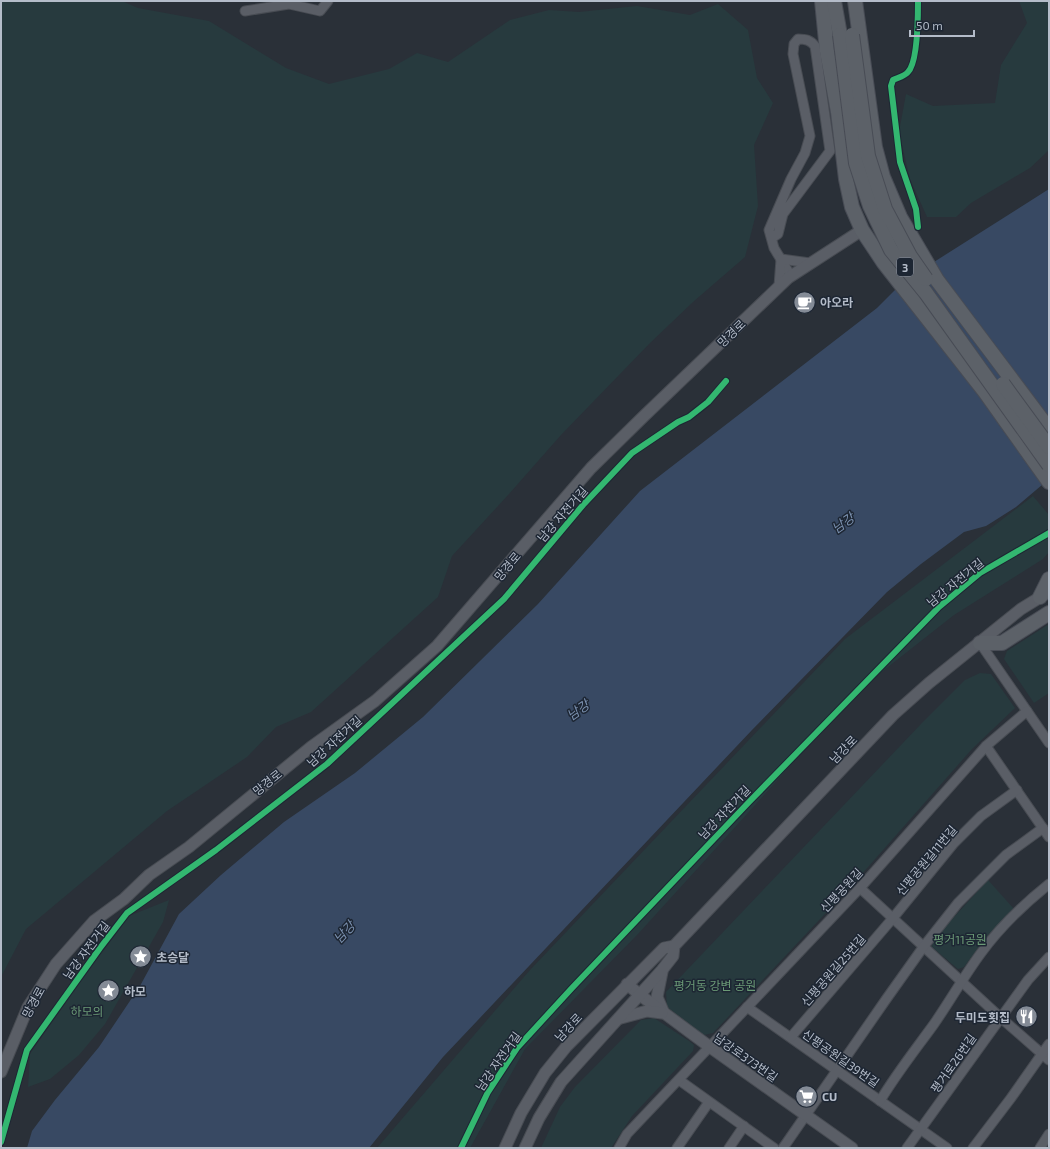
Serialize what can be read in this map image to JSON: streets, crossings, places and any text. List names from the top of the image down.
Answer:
{
  "streets": {
    "main road": ["3"],
    "street": [
      "망경로",
      "남강로",
      "신평공원길11번길",
      "신평공원길",
      "신평공원길25번길",
      "남강로373번길",
      "신평공원길39번길",
      "평거로26번길"
    ],
    "cycle path": ["남강 자전거길"]
  },
  "crossings": [
    ["남강로", "남강로373번길"],
    ["신평공원길11번길", "신평공원길25번길"],
    ["신평공원길", "남강로373번길"],
    ["신평공원길", "신평공원길39번길"],
    ["신평공원길25번길", "신평공원길39번길"],
    ["신평공원길39번길", "평거로26번길"]
  ],
  "water": ["남강"],
  "parks": ["평거11공원", "평거동 강변 공원", "하모의"],
  "places": {
    "cafe": ["아오라"],
    "place": ["초승달", "하모"],
    "restaurant": ["두미도횟집"],
    "supermarket": ["CU"]
  },
  "scale_bar": "50 m"
}
